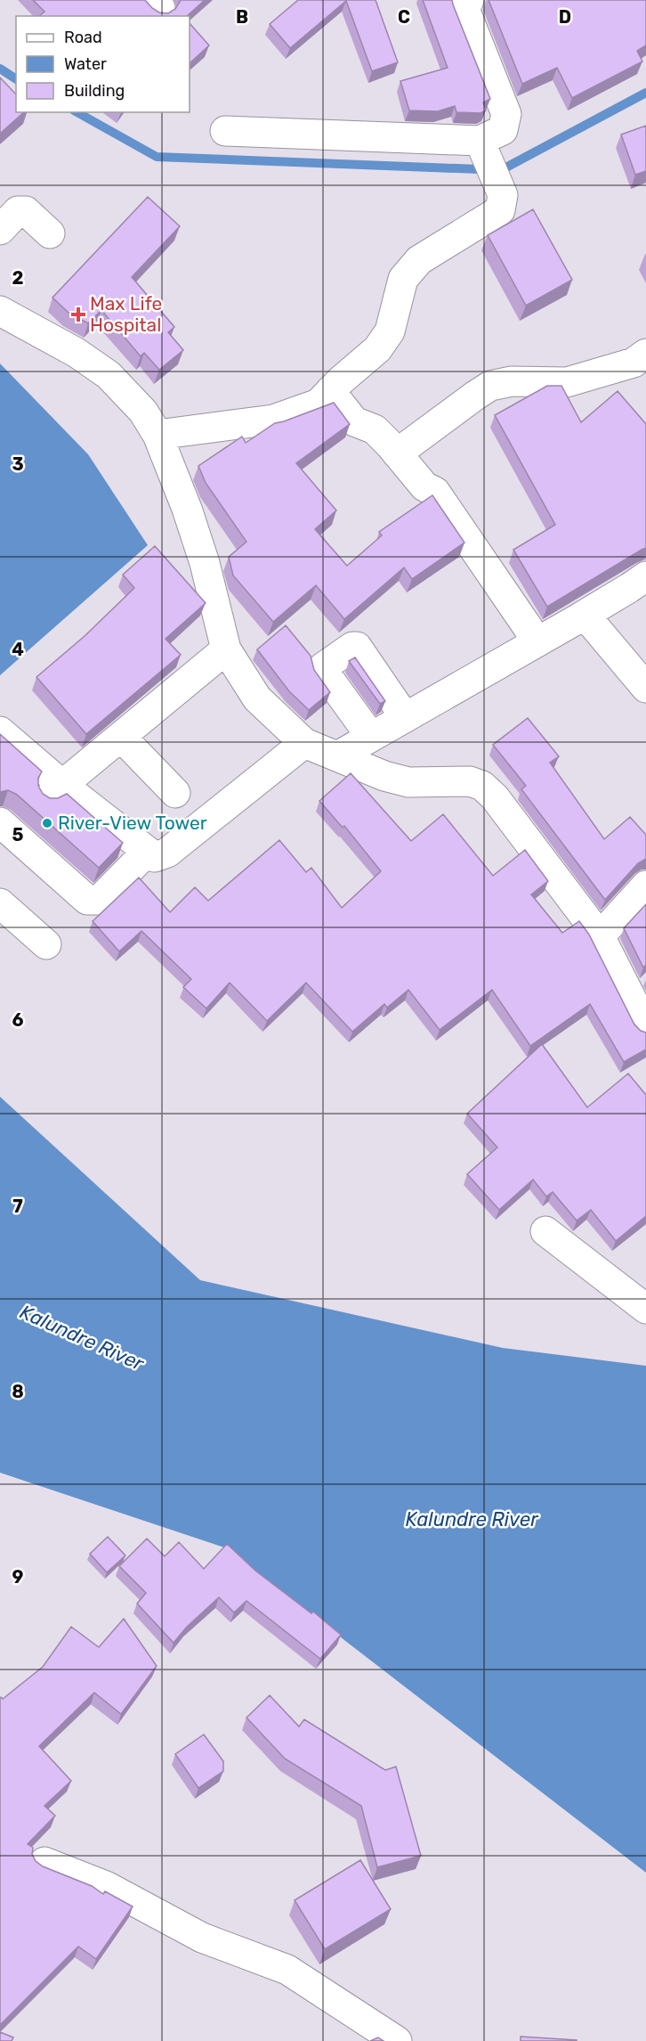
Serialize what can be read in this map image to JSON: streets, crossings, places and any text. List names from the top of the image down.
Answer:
{
  "water": ["Kalundre River"],
  "places": {
    "health": ["Max Life Hospital"],
    "other": ["River-View Tower"]
  },
  "legend": ["Road", "Water", "Building"],
  "grid": {
    "columns": ["B", "C", "D"],
    "rows": [
      "2",
      "3",
      "4",
      "5",
      "6",
      "7",
      "8",
      "9"
    ]
  }
}
